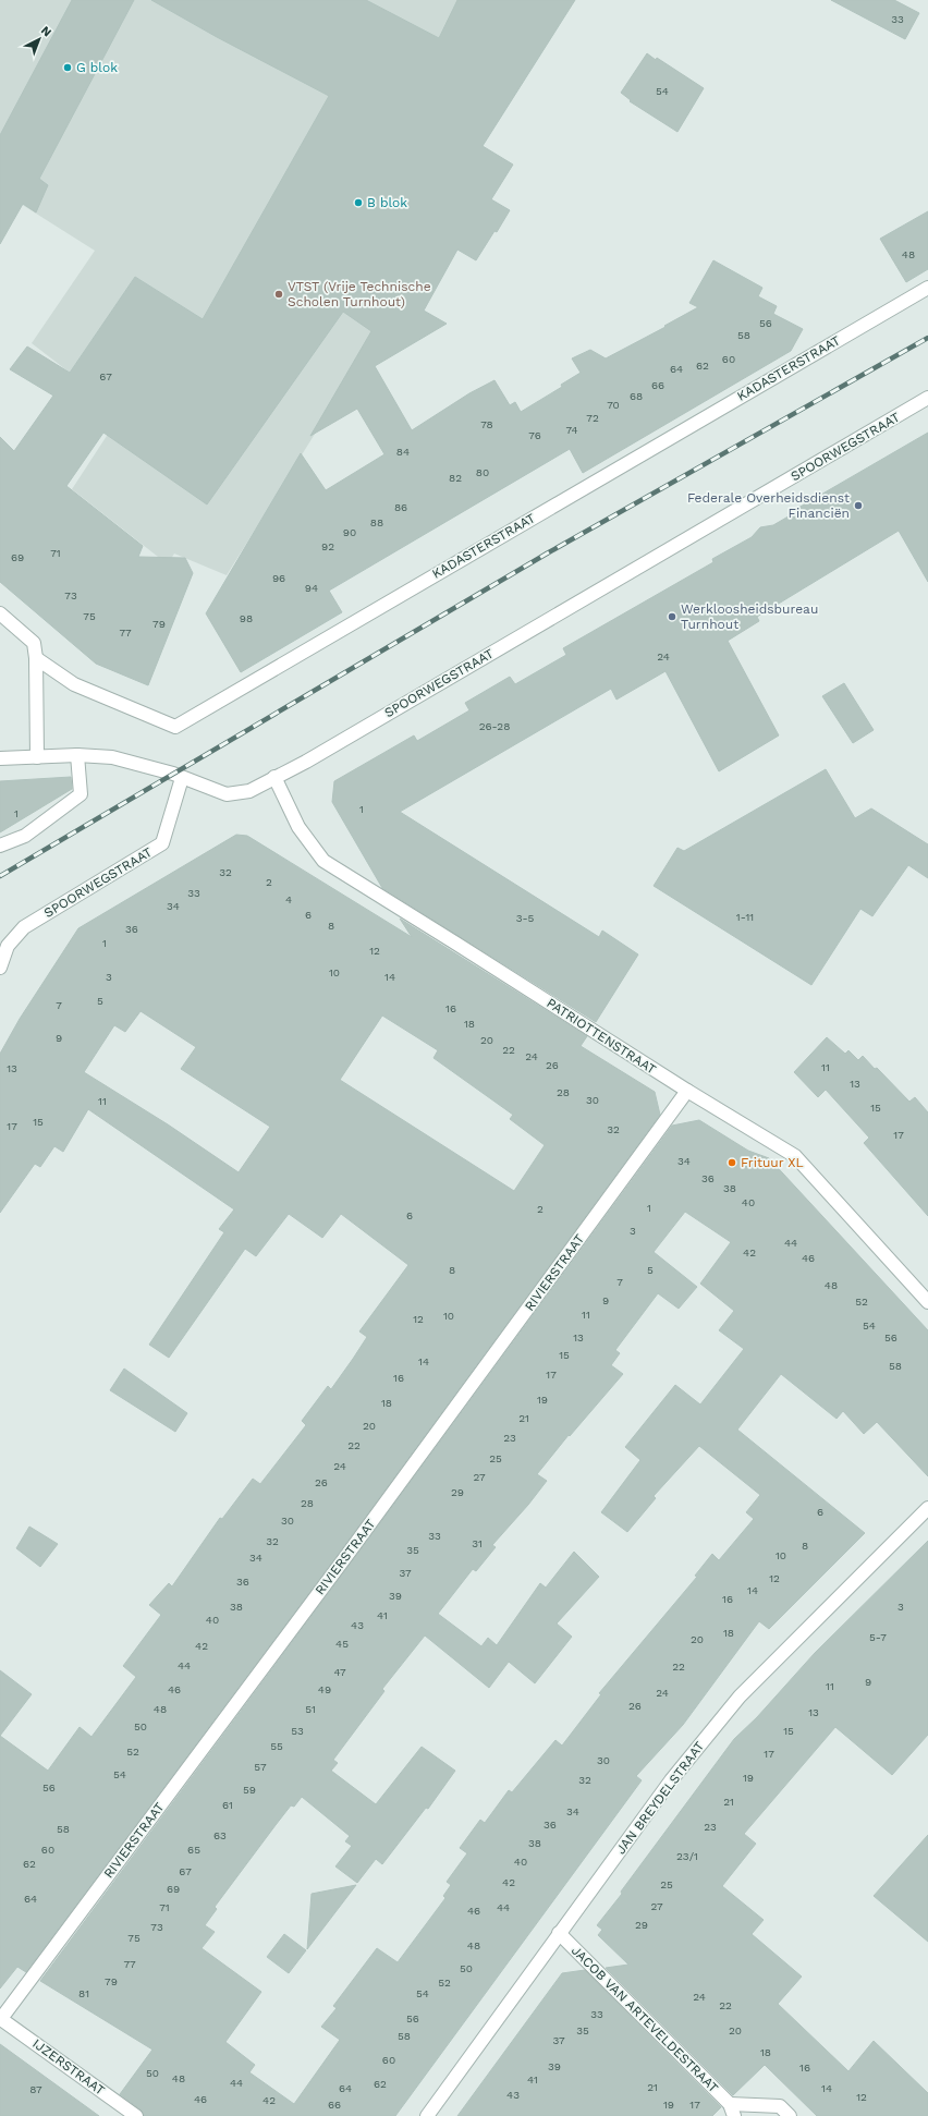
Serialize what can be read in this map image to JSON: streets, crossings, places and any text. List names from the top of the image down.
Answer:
{
  "streets": {
    "street": [
      "KADASTERSTRAAT",
      "SPOORWEGSTRAAT",
      "PATRIOTTENSTRAAT",
      "RIVIERSTRAAT",
      "JAN BREYDELSTRAAT",
      "JACOB VAN ARTEVELDESTRAAT",
      "IJZERSTRAAT"
    ]
  },
  "crossings": [
    ["SPOORWEGSTRAAT", "PATRIOTTENSTRAAT"],
    ["PATRIOTTENSTRAAT", "RIVIERSTRAAT"],
    ["RIVIERSTRAAT", "IJZERSTRAAT"],
    ["JAN BREYDELSTRAAT", "JACOB VAN ARTEVELDESTRAAT"]
  ],
  "places": [
    "G blok",
    "B blok",
    "VTST (Vrije Technische Scholen Turnhout)",
    "Federale Overheidsdienst Financiën",
    "Werkloosheidsbureau Turnhout",
    "Frituur XL"
  ],
  "house_numbers": [
    "33",
    "54",
    "48",
    "56",
    "58",
    "60",
    "62",
    "64",
    "67",
    "66",
    "68",
    "70",
    "72",
    "78",
    "74",
    "76",
    "84",
    "80",
    "82",
    "86",
    "88",
    "90",
    "92",
    "71",
    "69",
    "96",
    "94",
    "73",
    "75",
    "98",
    "79",
    "77",
    "24",
    "26-28",
    "1",
    "1",
    "32",
    "2",
    "33",
    "4",
    "34",
    "6",
    "1-11",
    "3-5",
    "8",
    "36",
    "1",
    "12",
    "10",
    "3",
    "14",
    "5",
    "7",
    "16",
    "18",
    "9",
    "20",
    "22",
    "24",
    "26",
    "11",
    "13",
    "13",
    "28",
    "30",
    "11",
    "15",
    "15",
    "17",
    "32",
    "17",
    "34",
    "36",
    "38",
    "40",
    "1",
    "2",
    "6",
    "3",
    "44",
    "42",
    "46",
    "8",
    "5",
    "7",
    "48",
    "9",
    "52",
    "11",
    "10",
    "12",
    "54",
    "13",
    "56",
    "15",
    "14",
    "58",
    "17",
    "16",
    "19",
    "18",
    "21",
    "20",
    "23",
    "22",
    "25",
    "24",
    "27",
    "26",
    "29",
    "28",
    "6",
    "30",
    "33",
    "32",
    "31",
    "8",
    "35",
    "10",
    "34",
    "37",
    "12",
    "36",
    "14",
    "39",
    "16",
    "38",
    "3",
    "41",
    "40",
    "43",
    "18",
    "5-7",
    "20",
    "45",
    "42",
    "44",
    "22",
    "47",
    "9",
    "11",
    "46",
    "49",
    "24",
    "26",
    "48",
    "51",
    "13",
    "50",
    "53",
    "15",
    "55",
    "52",
    "17",
    "30",
    "57",
    "54",
    "19",
    "32",
    "56",
    "59",
    "21",
    "61",
    "34",
    "36",
    "23",
    "58",
    "63",
    "38",
    "60",
    "65",
    "23/1",
    "40",
    "62",
    "67",
    "42",
    "25",
    "69",
    "64",
    "27",
    "71",
    "44",
    "46",
    "29",
    "73",
    "75",
    "48",
    "77",
    "50",
    "79",
    "52",
    "81",
    "54",
    "24",
    "22",
    "33",
    "56",
    "35",
    "20",
    "58",
    "37",
    "18",
    "60",
    "39",
    "16",
    "50",
    "48",
    "41",
    "44",
    "62",
    "21",
    "64",
    "14",
    "87",
    "43",
    "12",
    "46",
    "42",
    "66",
    "19",
    "17"
  ],
  "north": "top right"
}
